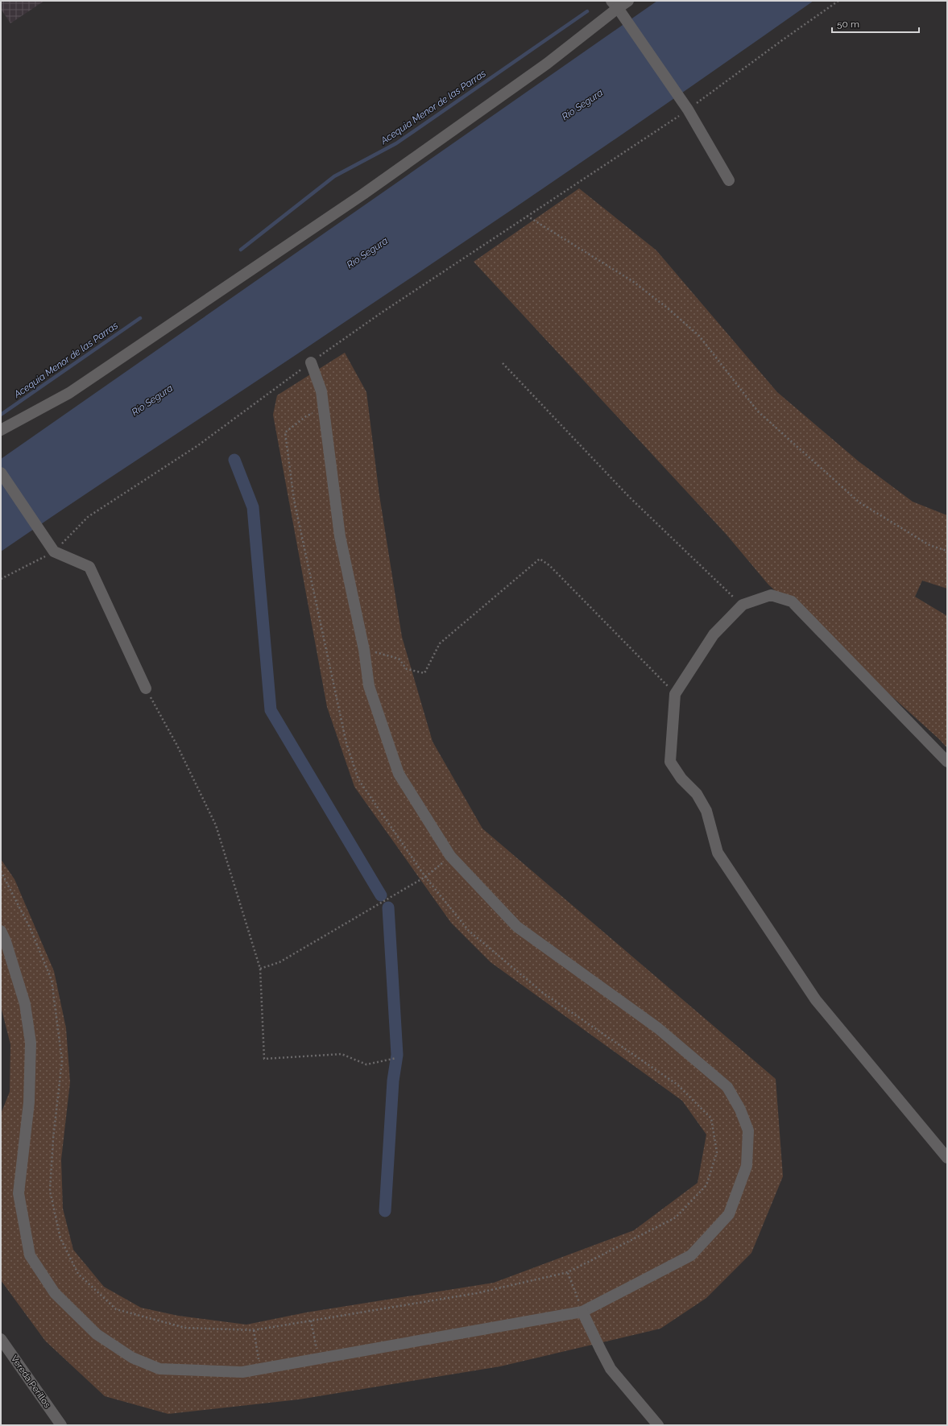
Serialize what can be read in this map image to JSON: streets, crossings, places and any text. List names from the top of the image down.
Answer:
{
  "streets": {
    "street": ["Vereda Perillos"]
  },
  "water": ["Río Segura", "Acequia Menor de las Parras"],
  "scale_bar": "50 m"
}
